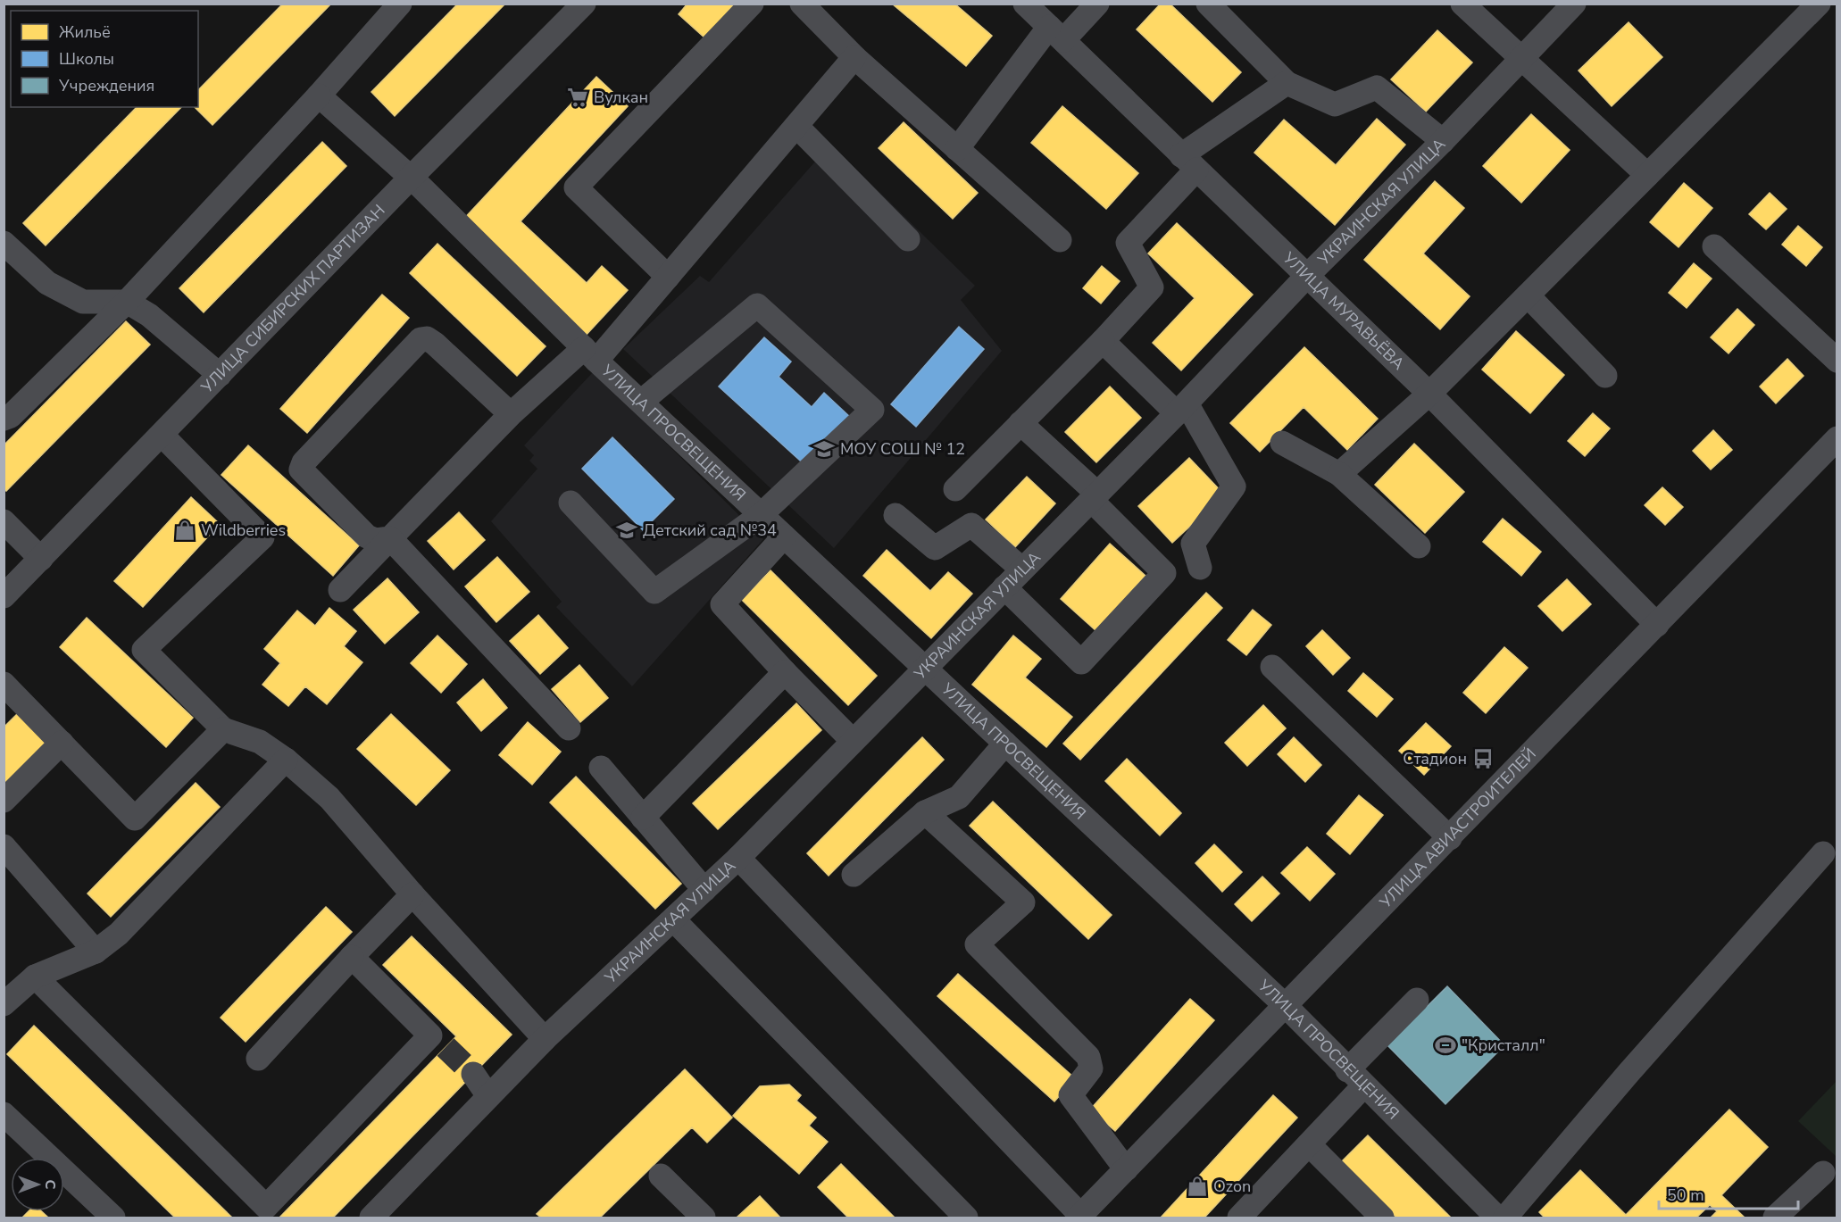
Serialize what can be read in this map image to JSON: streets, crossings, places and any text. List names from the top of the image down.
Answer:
{
  "streets": {
    "street": [
      "УКРАИНСКАЯ УЛИЦА",
      "УЛИЦА СИБИРСКИХ ПАРТИЗАН",
      "УЛИЦА МУРАВЬЁВА",
      "УЛИЦА ПРОСВЕЩЕНИЯ",
      "УЛИЦА АВИАСТРОИТЕЛЕЙ"
    ]
  },
  "crossings": [
    ["УКРАИНСКАЯ УЛИЦА", "УЛИЦА МУРАВЬЁВА"],
    ["УКРАИНСКАЯ УЛИЦА", "УЛИЦА ПРОСВЕЩЕНИЯ"],
    ["УЛИЦА СИБИРСКИХ ПАРТИЗАН", "УЛИЦА ПРОСВЕЩЕНИЯ"],
    ["УЛИЦА МУРАВЬЁВА", "УЛИЦА АВИАСТРОИТЕЛЕЙ"],
    ["УЛИЦА ПРОСВЕЩЕНИЯ", "УЛИЦА АВИАСТРОИТЕЛЕЙ"]
  ],
  "places": {
    "supermarket": ["Вулкан"],
    "school or university": ["МОУ СОШ № 12", "Детский сад №34"],
    "shop": ["Wildberries", "Ozon"],
    "bus stop": ["Стадион"],
    "sports": ["\"Кристалл\""]
  },
  "legend": ["Жильё", "Школы", "Учреждения"],
  "scale_bar": "50 m",
  "north": "right"
}
